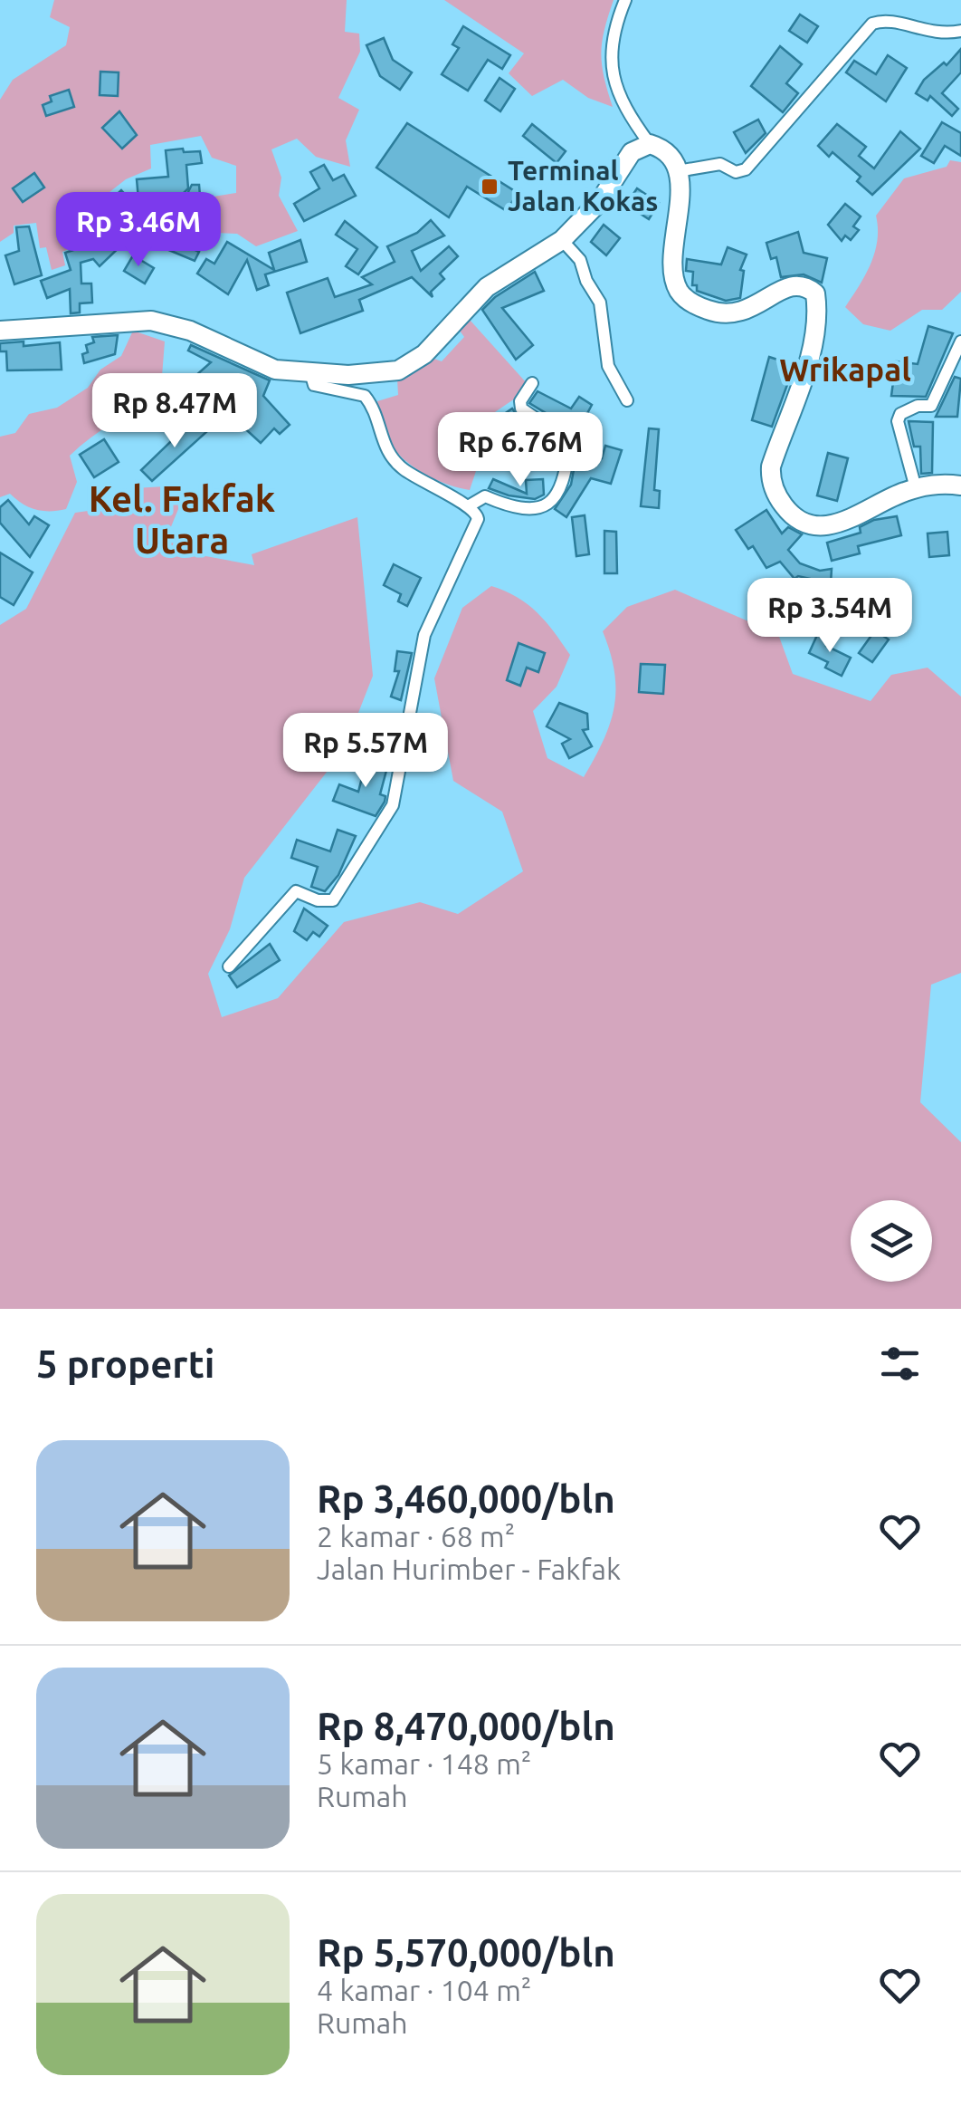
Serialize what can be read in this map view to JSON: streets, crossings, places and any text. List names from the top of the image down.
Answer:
{
  "districts": ["Wrikapal", "Kel. Fakfak Utara"],
  "places": {
    "transit": ["Terminal Jalan Kokas"]
  },
  "page": {
    "price": [
      "Rp 3.46M",
      "Rp 8.47M",
      "Rp 6.76M",
      "Rp 3.54M",
      "Rp 5.57M"
    ],
    "heading": "5 properti",
    "list": [
      {
        "name": "Rp 3,460,000/bln",
        "note": "2 kamar · 68 m² · Jalan Hurimber - Fakfak"
      },
      {
        "name": "Rp 8,470,000/bln",
        "note": "5 kamar · 148 m² · Rumah"
      },
      {
        "name": "Rp 5,570,000/bln",
        "note": "4 kamar · 104 m² · Rumah"
      }
    ]
  }
}
